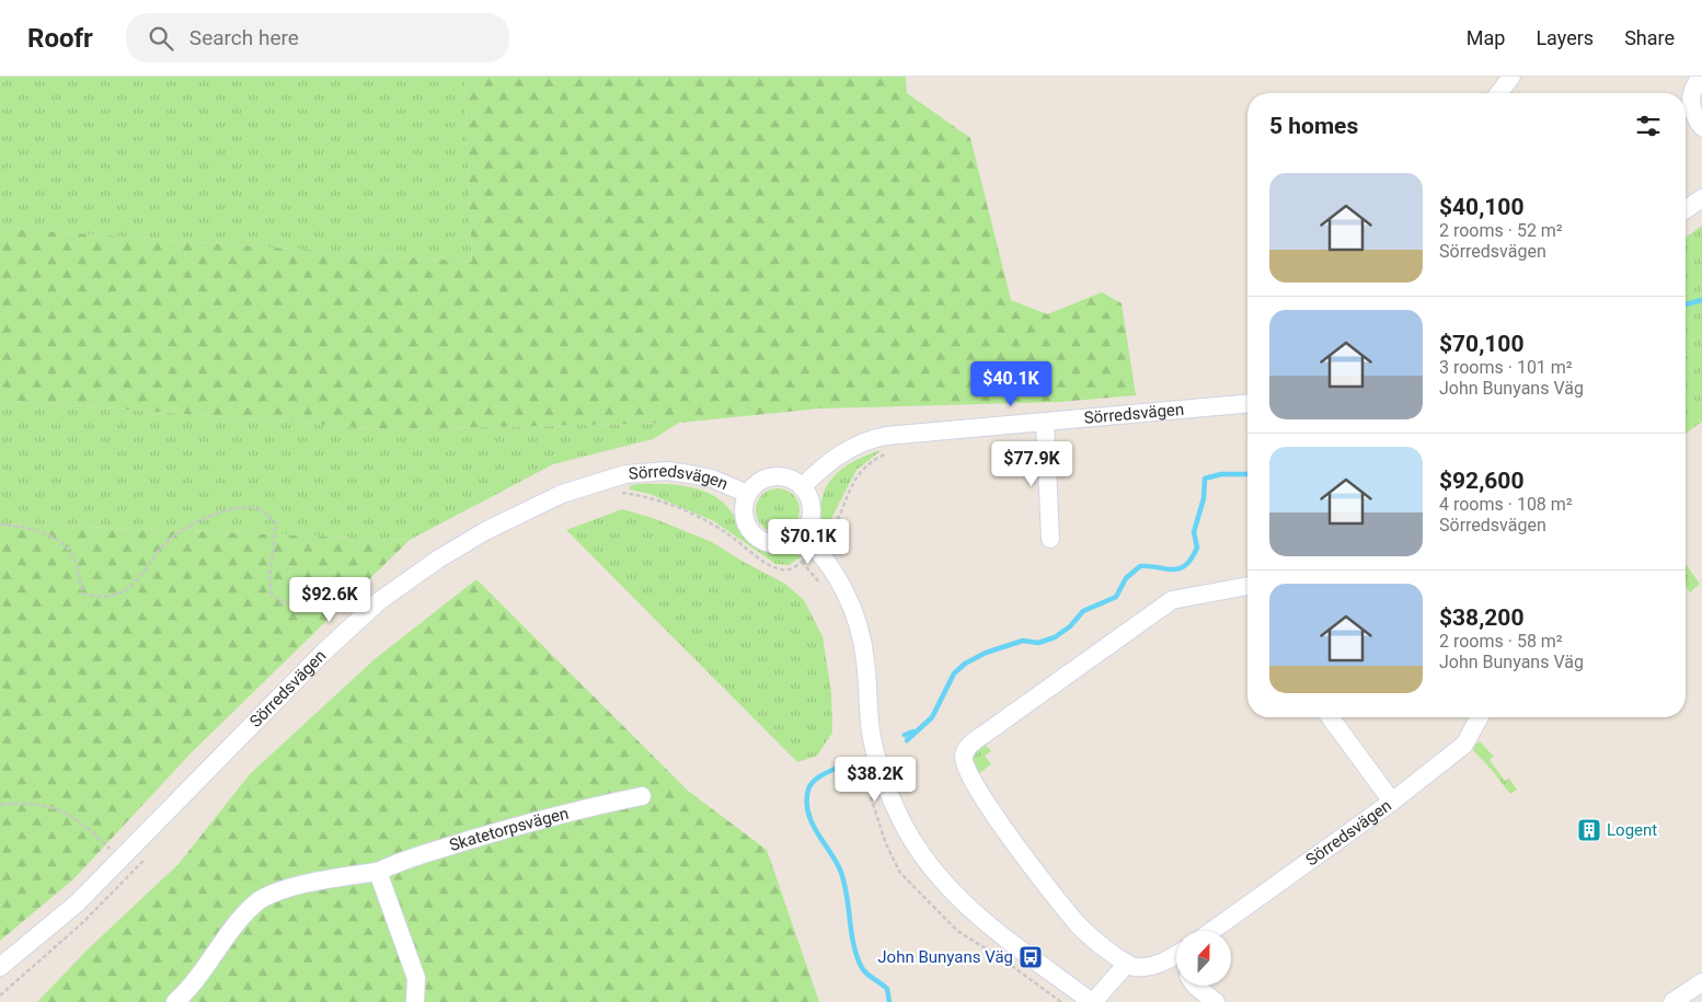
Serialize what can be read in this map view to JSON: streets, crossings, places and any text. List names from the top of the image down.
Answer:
{
  "streets": {
    "street": ["Sörredsvägen", "Skatetorpsvägen"]
  },
  "places": {
    "building": ["Logent"],
    "bus stop": ["John Bunyans Väg"]
  },
  "north": "top",
  "page": {
    "header": "Roofr",
    "search": "Search here",
    "nav": ["Map", "Layers", "Share"],
    "heading": "5 homes",
    "list": [
      {
        "name": "$40,100",
        "note": "2 rooms · 52 m² · Sörredsvägen"
      },
      {
        "name": "$70,100",
        "note": "3 rooms · 101 m² · John Bunyans Väg"
      },
      {
        "name": "$92,600",
        "note": "4 rooms · 108 m² · Sörredsvägen"
      },
      {
        "name": "$38,200",
        "note": "2 rooms · 58 m² · John Bunyans Väg"
      }
    ],
    "price": [
      "$40.1K",
      "$77.9K",
      "$70.1K",
      "$92.6K",
      "$38.2K"
    ]
  }
}
